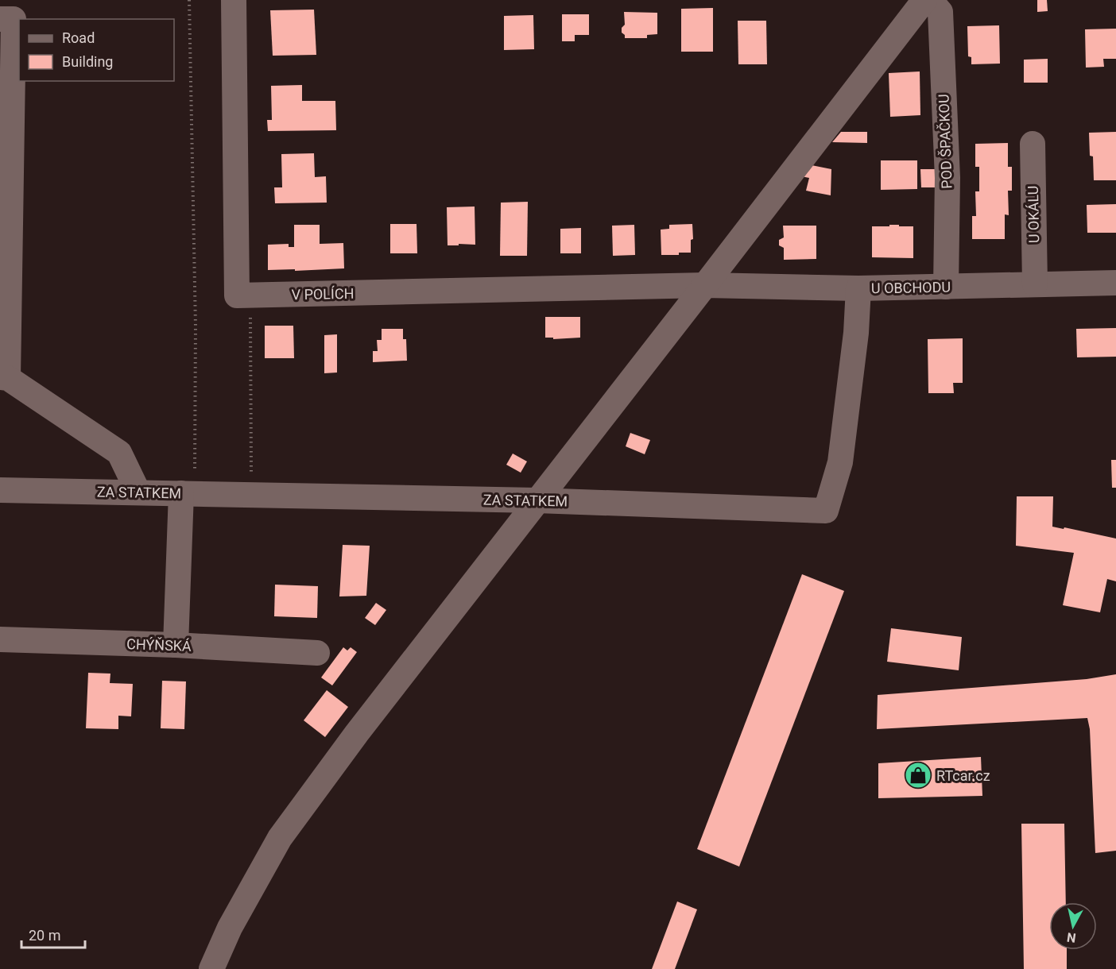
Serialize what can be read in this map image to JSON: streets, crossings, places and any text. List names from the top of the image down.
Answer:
{
  "streets": {
    "street": [
      "POD ŠPAČKOU",
      "U OKÁLU",
      "U OBCHODU",
      "V POLÍCH",
      "ZA STATKEM",
      "CHÝŇSKÁ"
    ]
  },
  "crossings": [
    ["POD ŠPAČKOU", "U OBCHODU"],
    ["U OKÁLU", "U OBCHODU"],
    ["U OBCHODU", "V POLÍCH"],
    ["U OBCHODU", "ZA STATKEM"]
  ],
  "places": {
    "shop": ["RTcar.cz"]
  },
  "legend": ["Road", "Building"],
  "scale_bar": "20 m",
  "north": "bottom"
}
